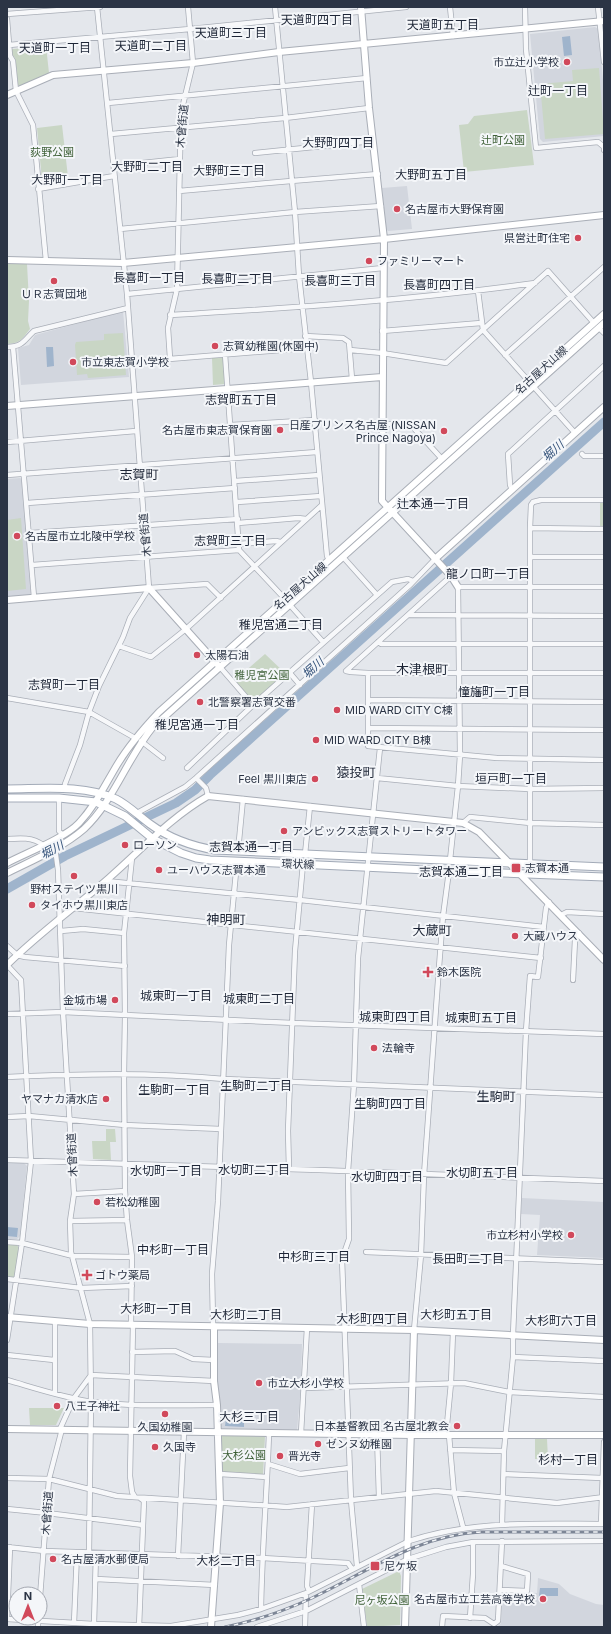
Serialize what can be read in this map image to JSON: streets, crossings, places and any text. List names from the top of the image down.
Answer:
{
  "streets": {
    "main road": ["環状線"],
    "street": ["木曾街道", "名古屋犬山線"]
  },
  "crossings": [
    ["木曾街道", "名古屋犬山線"],
    ["名古屋犬山線", "環状線"]
  ],
  "districts": [
    "天道町四丁目",
    "天道町五丁目",
    "天道町三丁目",
    "天道町二丁目",
    "天道町一丁目",
    "辻町一丁目",
    "大野町四丁目",
    "大野町二丁目",
    "大野町三丁目",
    "大野町五丁目",
    "大野町一丁目",
    "長喜町一丁目",
    "長喜町二丁目",
    "長喜町三丁目",
    "長喜町四丁目",
    "志賀町五丁目",
    "志賀町",
    "辻本通一丁目",
    "志賀町三丁目",
    "龍ノ口町一丁目",
    "稚児宮通二丁目",
    "木津根町",
    "志賀町一丁目",
    "憧旛町一丁目",
    "稚児宮通一丁目",
    "猿投町",
    "垣戸町一丁目",
    "志賀本通一丁目",
    "志賀本通二丁目",
    "神明町",
    "大蔵町",
    "城東町一丁目",
    "城東町二丁目",
    "城東町四丁目",
    "城東町五丁目",
    "生駒町二丁目",
    "生駒町一丁目",
    "生駒町",
    "生駒町四丁目",
    "水切町二丁目",
    "水切町一丁目",
    "水切町五丁目",
    "水切町四丁目",
    "中杉町一丁目",
    "中杉町三丁目",
    "長田町二丁目",
    "大杉町一丁目",
    "大杉町二丁目",
    "大杉町五丁目",
    "大杉町四丁目",
    "大杉町六丁目",
    "大杉三丁目",
    "杉村一丁目",
    "大杉二丁目"
  ],
  "water": ["堀川"],
  "parks": [
    "辻町公園",
    "荻野公園",
    "稚児宮公園",
    "大杉公園",
    "尼ヶ坂公園"
  ],
  "places": {
    "other": [
      "市立辻小学校",
      "名古屋市大野保育園",
      "県営辻町住宅",
      "ファミリーマート",
      "ＵＲ志賀団地",
      "志賀幼稚園(休園中)",
      "市立東志賀小学校",
      "名古屋市東志賀保育園",
      "日産プリンス名古屋 (NISSAN Prince Nagoya)",
      "名古屋市立北陵中学校",
      "太陽石油",
      "北警察署志賀交番",
      "MID WARD CITY C棟",
      "MID WARD CITY B棟",
      "Feel 黒川東店",
      "アンビックス志賀ストリートタワー",
      "ローソン",
      "ユーハウス志賀本通",
      "野村ステイツ黒川",
      "タイホウ黒川東店",
      "大蔵ハウス",
      "金城市場",
      "法輪寺",
      "ヤマナカ清水店",
      "若松幼稚園",
      "市立杉村小学校",
      "市立大杉小学校",
      "八王子神社",
      "久国幼稚園",
      "日本基督教団 名古屋北教会",
      "ゼンヌ幼稚園",
      "久国寺",
      "晋光寺",
      "名古屋清水郵便局",
      "名古屋市立工芸高等学校"
    ],
    "transit": ["志賀本通", "尼ケ坂"],
    "health": ["鈴木医院", "ゴトウ薬局"]
  },
  "north": "top"
}
